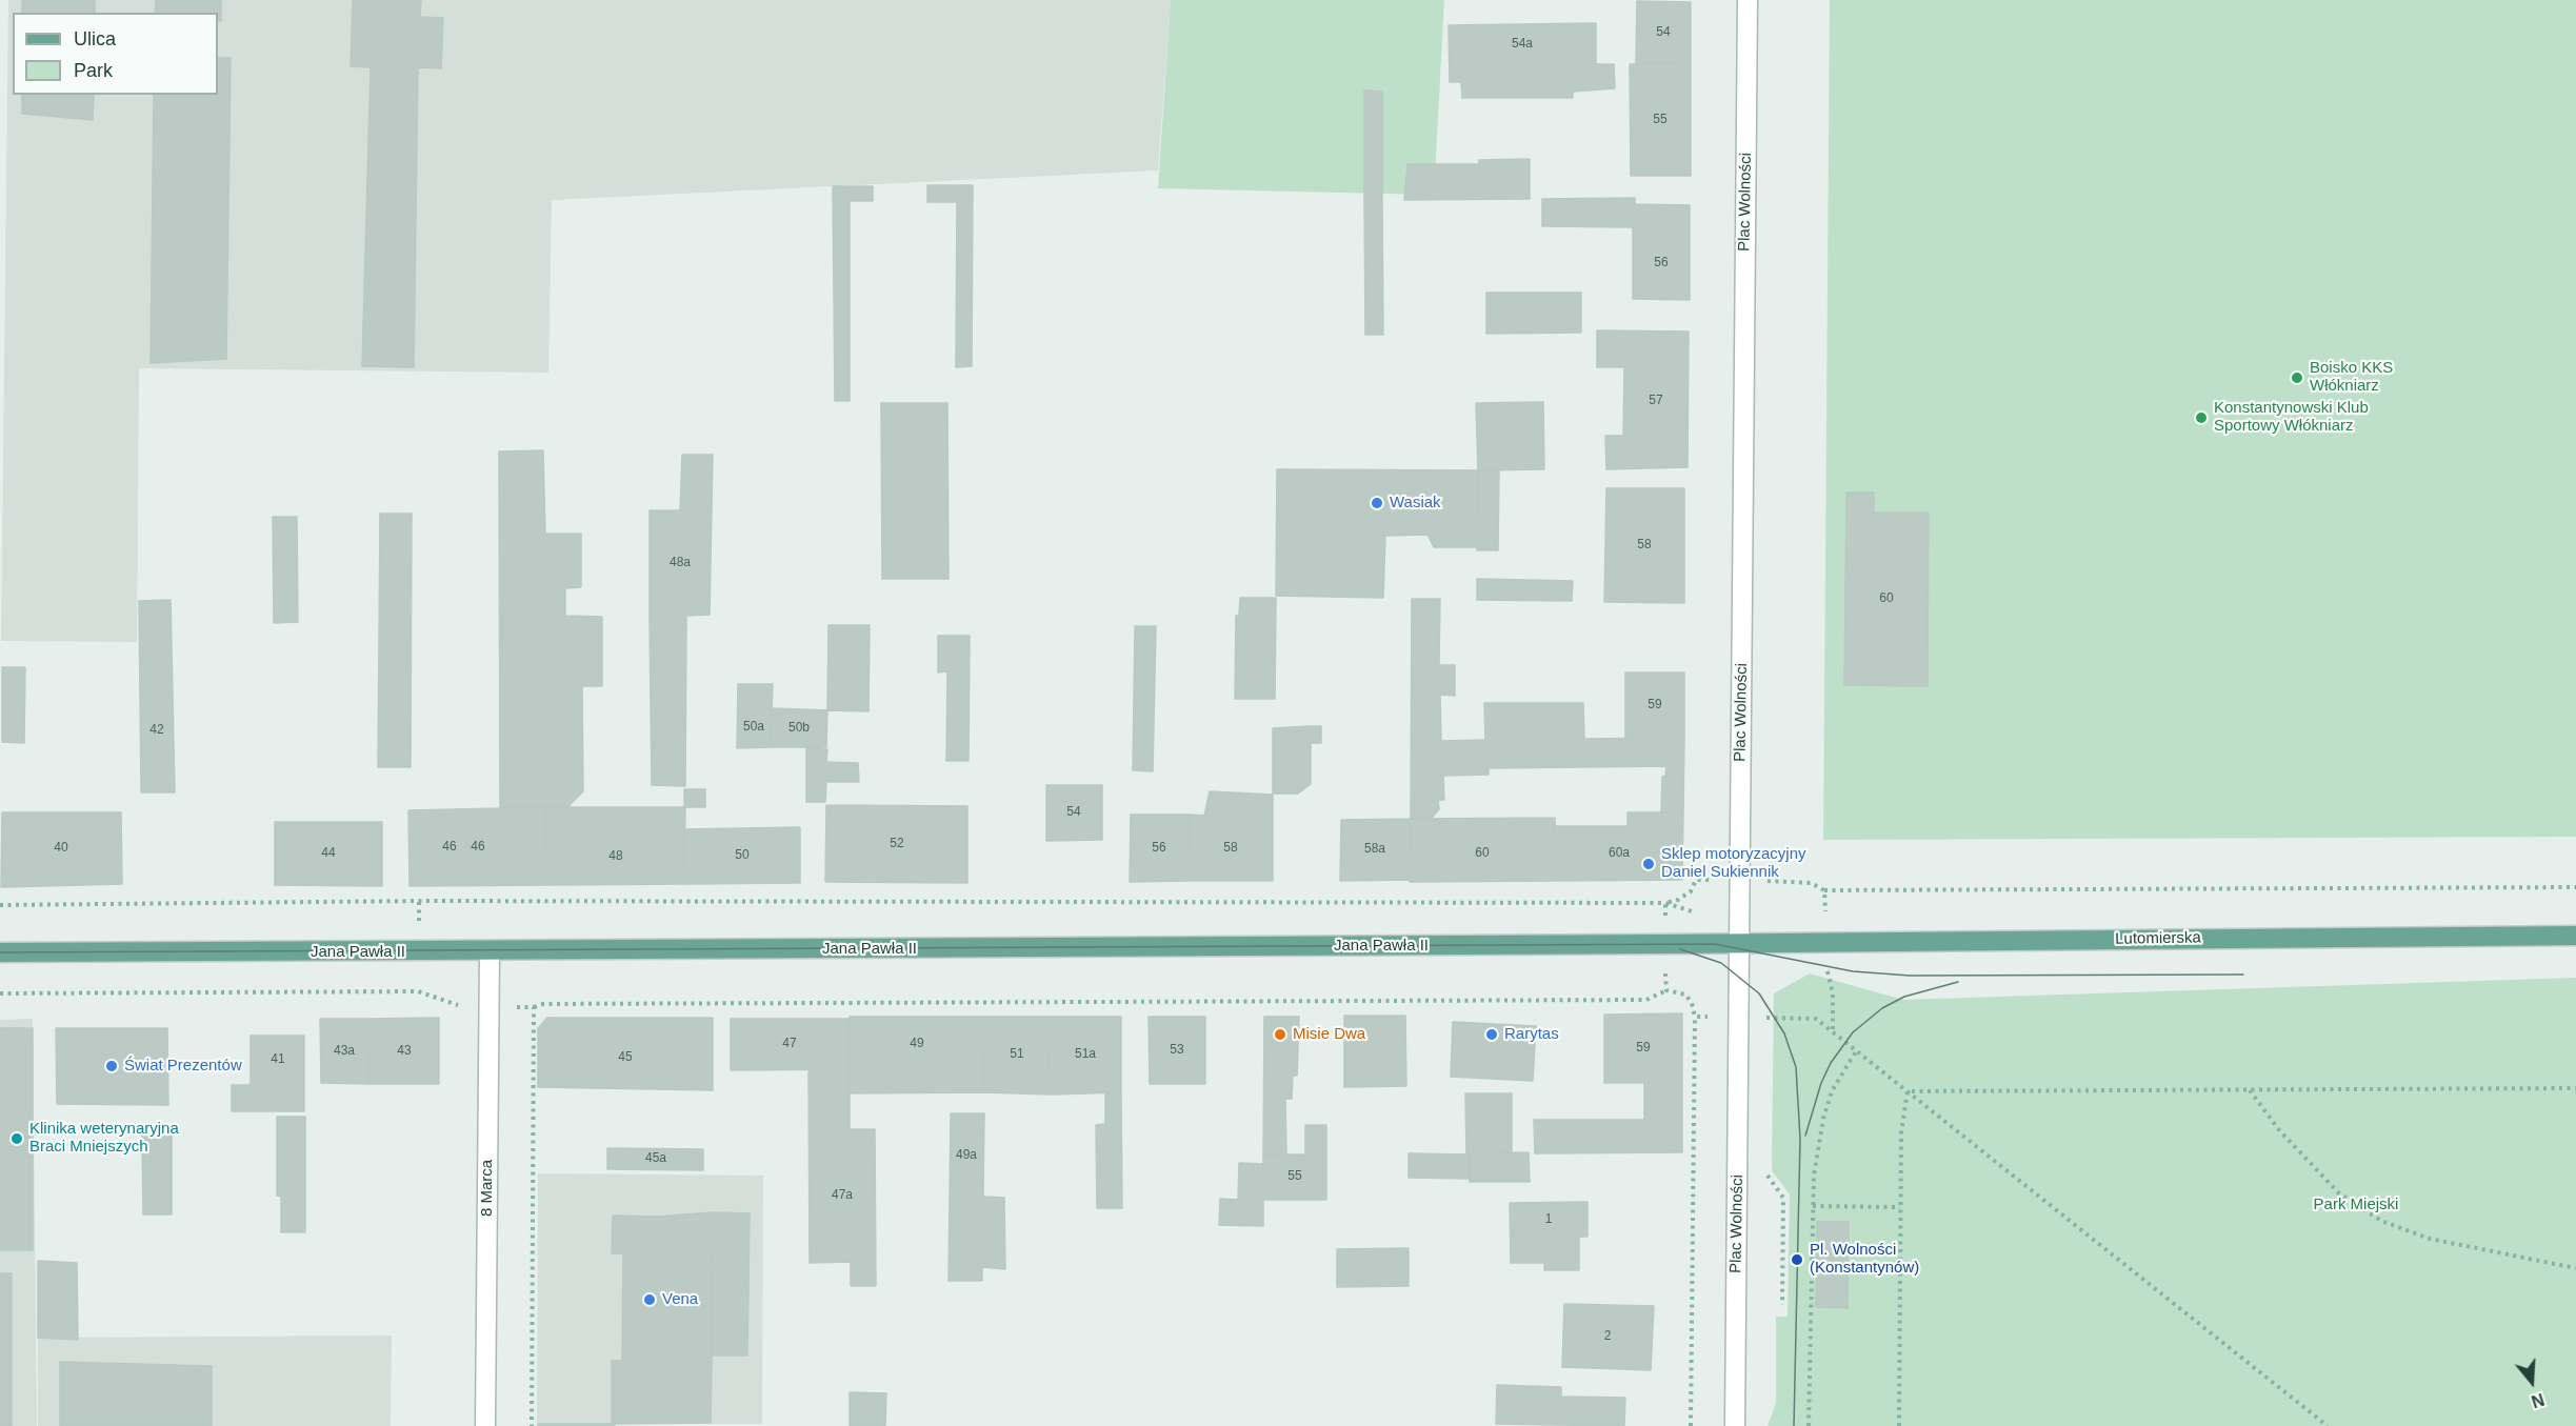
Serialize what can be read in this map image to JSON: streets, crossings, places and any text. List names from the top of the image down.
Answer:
{
  "streets": {
    "main road": ["Lutomierska", "Jana Pawła II"],
    "street": ["Plac Wolności", "8 Marca"]
  },
  "crossings": [
    ["Plac Wolności", "Lutomierska"],
    ["Plac Wolności", "Jana Pawła II"],
    ["Lutomierska", "Jana Pawła II"],
    ["Jana Pawła II", "8 Marca"]
  ],
  "parks": ["Park Miejski"],
  "places": [
    "Boisko KKS Włókniarz",
    "Konstantynowski Klub Sportowy Włókniarz",
    "Wasiak",
    "Sklep motoryzacyjny Daniel Sukiennik",
    "Misie Dwa",
    "Rarytas",
    "Świat Prezentów",
    "Klinika weterynaryjna Braci Mniejszych",
    "Pl. Wolności (Konstantynów)",
    "Vena"
  ],
  "house_numbers": [
    "54",
    "54a",
    "55",
    "56",
    "57",
    "58",
    "48a",
    "60",
    "59",
    "50a",
    "50b",
    "42",
    "54",
    "52",
    "46",
    "46",
    "40",
    "56",
    "58",
    "58a",
    "44",
    "60",
    "60a",
    "50",
    "48",
    "47",
    "49",
    "59",
    "53",
    "43a",
    "43",
    "51",
    "51a",
    "45",
    "41",
    "49a",
    "45a",
    "55",
    "47a",
    "1",
    "2"
  ],
  "legend": ["Ulica", "Park"],
  "north": "bottom"
}
